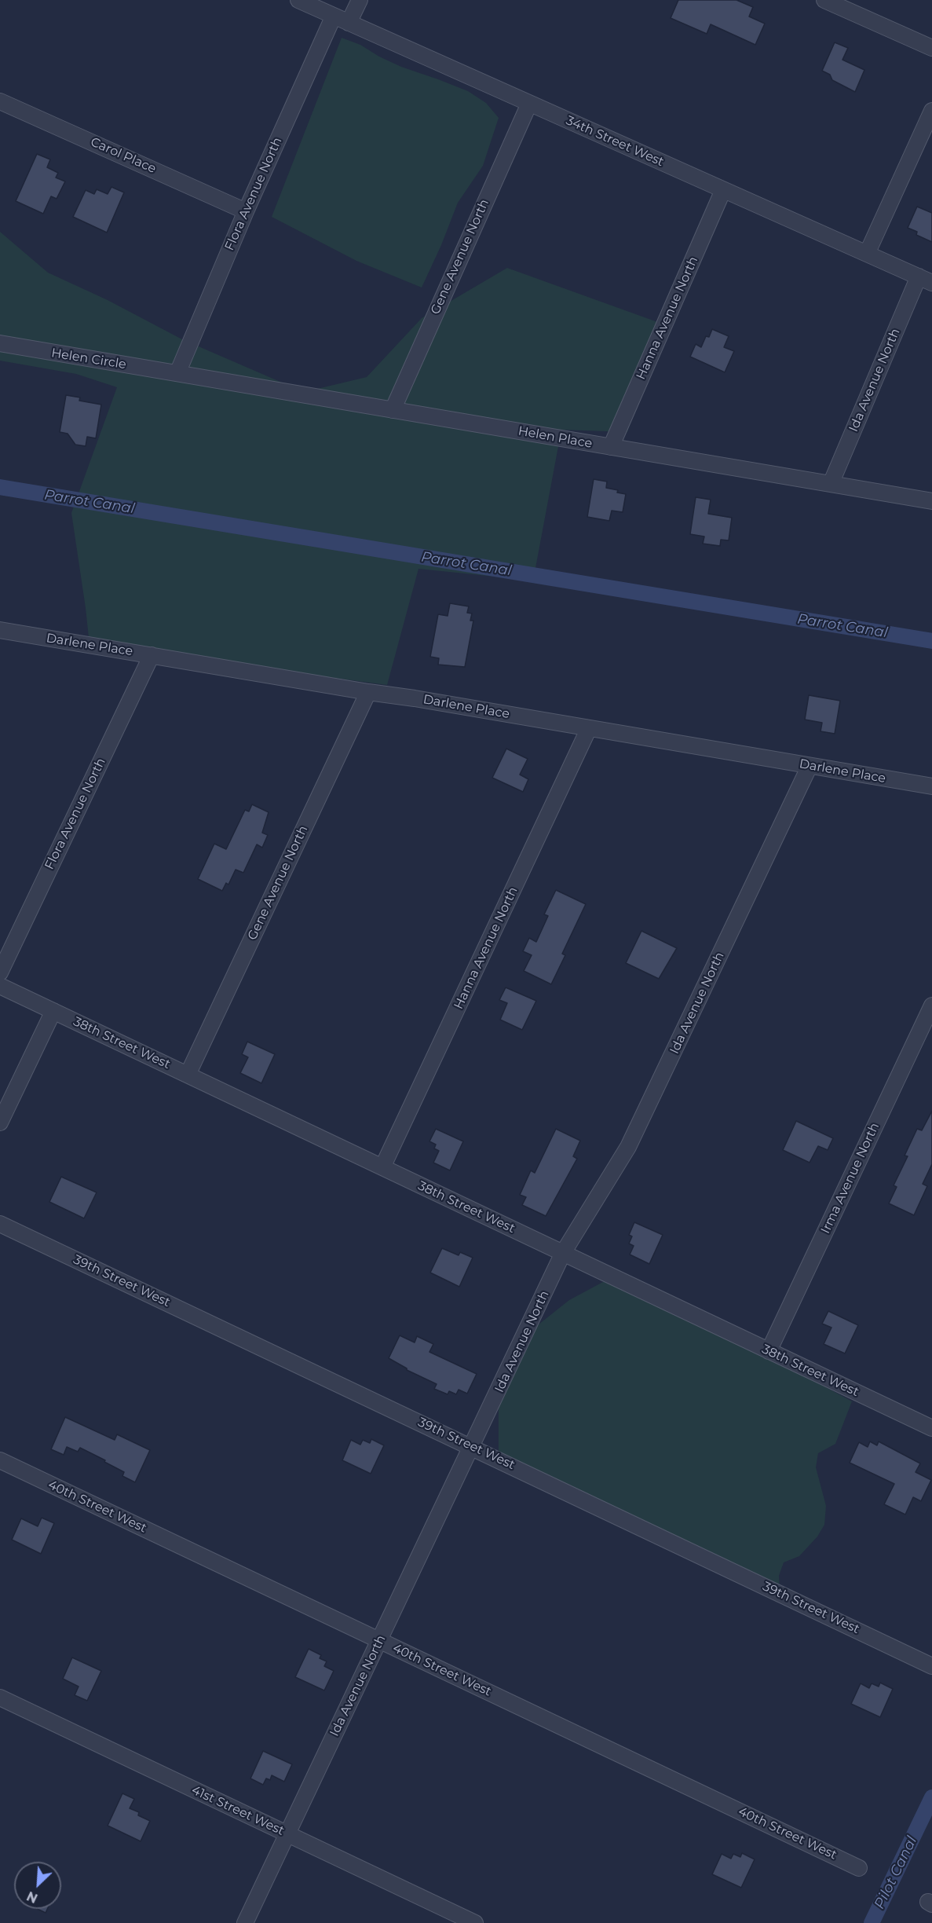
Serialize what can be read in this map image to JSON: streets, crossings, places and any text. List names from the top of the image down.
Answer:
{
  "streets": {
    "street": [
      "34th Street West",
      "Carol Place",
      "Flora Avenue North",
      "Gene Avenue North",
      "Hanna Avenue North",
      "Helen Circle",
      "Ida Avenue North",
      "Helen Place",
      "Darlene Place",
      "38th Street West",
      "Irma Avenue North",
      "39th Street West",
      "40th Street West",
      "41st Street West"
    ]
  },
  "crossings": [
    ["34th Street West", "Flora Avenue North"],
    ["34th Street West", "Gene Avenue North"],
    ["34th Street West", "Hanna Avenue North"],
    ["34th Street West", "Ida Avenue North"],
    ["Carol Place", "Flora Avenue North"],
    ["Flora Avenue North", "Helen Circle"],
    ["Flora Avenue North", "Helen Place"],
    ["Flora Avenue North", "Darlene Place"],
    ["Gene Avenue North", "Helen Place"],
    ["Gene Avenue North", "Darlene Place"],
    ["Gene Avenue North", "38th Street West"],
    ["Hanna Avenue North", "Helen Place"],
    ["Hanna Avenue North", "Darlene Place"],
    ["Hanna Avenue North", "38th Street West"],
    ["Helen Circle", "Helen Place"],
    ["Ida Avenue North", "Helen Place"],
    ["Ida Avenue North", "Darlene Place"],
    ["Ida Avenue North", "38th Street West"],
    ["Ida Avenue North", "39th Street West"],
    ["Ida Avenue North", "40th Street West"],
    ["Ida Avenue North", "41st Street West"],
    ["38th Street West", "Irma Avenue North"]
  ],
  "water": ["Parrot Canal", "Pilot Canal"],
  "north": "bottom left"
}
